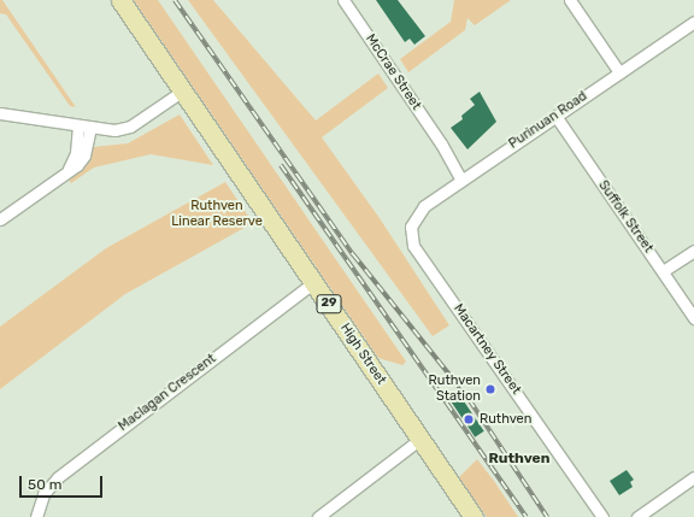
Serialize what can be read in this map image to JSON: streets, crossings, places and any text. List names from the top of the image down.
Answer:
{
  "streets": {
    "main road": ["29", "High Street"],
    "street": [
      "McCrae Street",
      "Purinuan Road",
      "Suffolk Street",
      "Macartney Street",
      "Maclagan Crescent"
    ]
  },
  "crossings": [
    ["McCrae Street", "Purinuan Road"],
    ["Purinuan Road", "Suffolk Street"],
    ["Purinuan Road", "Macartney Street"],
    ["High Street", "Maclagan Crescent"]
  ],
  "districts": ["Ruthven"],
  "parks": ["Ruthven Linear Reserve"],
  "places": ["Ruthven Station", "Ruthven"],
  "scale_bar": "50 m"
}
